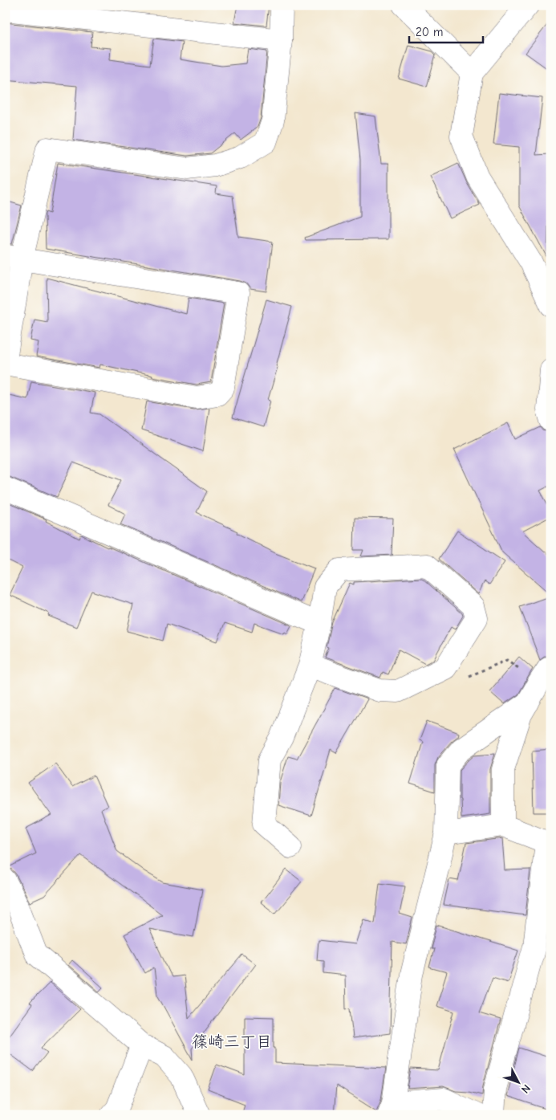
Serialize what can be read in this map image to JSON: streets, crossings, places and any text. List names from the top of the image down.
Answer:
{
  "districts": ["篠崎三丁目"],
  "scale_bar": "20 m",
  "north": "bottom right"
}
